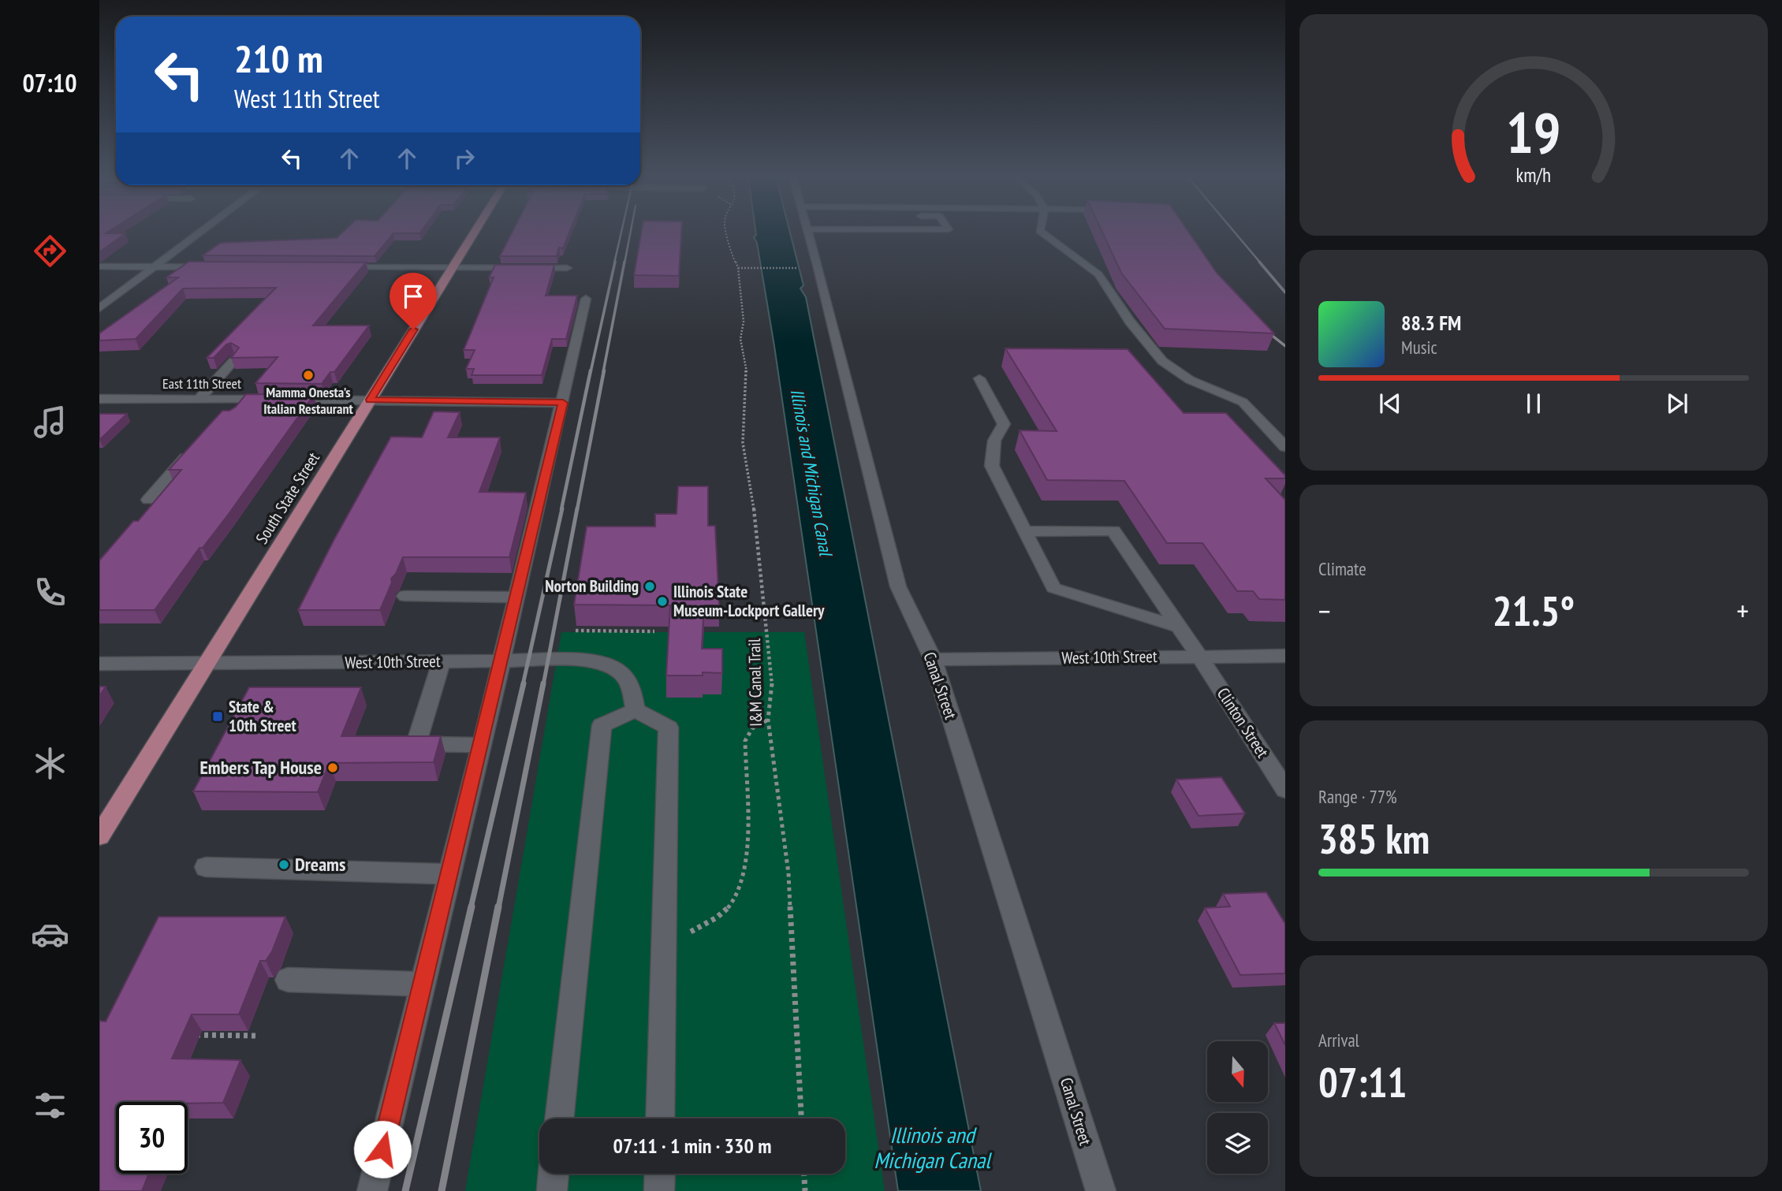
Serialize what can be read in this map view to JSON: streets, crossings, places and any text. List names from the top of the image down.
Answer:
{
  "streets": {
    "main road": ["South State Street"],
    "street": [
      "East 11th Street",
      "West 10th Street",
      "Canal Street",
      "Clinton Street"
    ],
    "path": ["I&M Canal Trail"]
  },
  "crossings": [
    ["East 11th Street", "South State Street"],
    ["South State Street", "West 10th Street"],
    ["West 10th Street", "Canal Street"],
    ["West 10th Street", "Clinton Street"]
  ],
  "water": ["Illinois and Michigan Canal"],
  "places": {
    "other": [
      "Mamma Onesta's Italian Restaurant",
      "Norton Building",
      "Illinois State Museum-Lockport Gallery",
      "Embers Tap House",
      "Dreams"
    ],
    "transit": ["State & 10th Street"]
  },
  "north": "bottom",
  "page": {
    "tabs": "07:10",
    "turn": ["210 m", "West 11th Street"],
    "song": ["88.3 FM", "Music"],
    "tile": [
      "Climate",
      ["Range · 77%", "385 km"],
      ["Arrival", "07:11"]
    ],
    "heat": ["−", "21.5°", "+"],
    "limit": "30",
    "trip": "07:11 · 1 min · 330 m",
    "gauge": ["19", "km/h"]
  }
}
